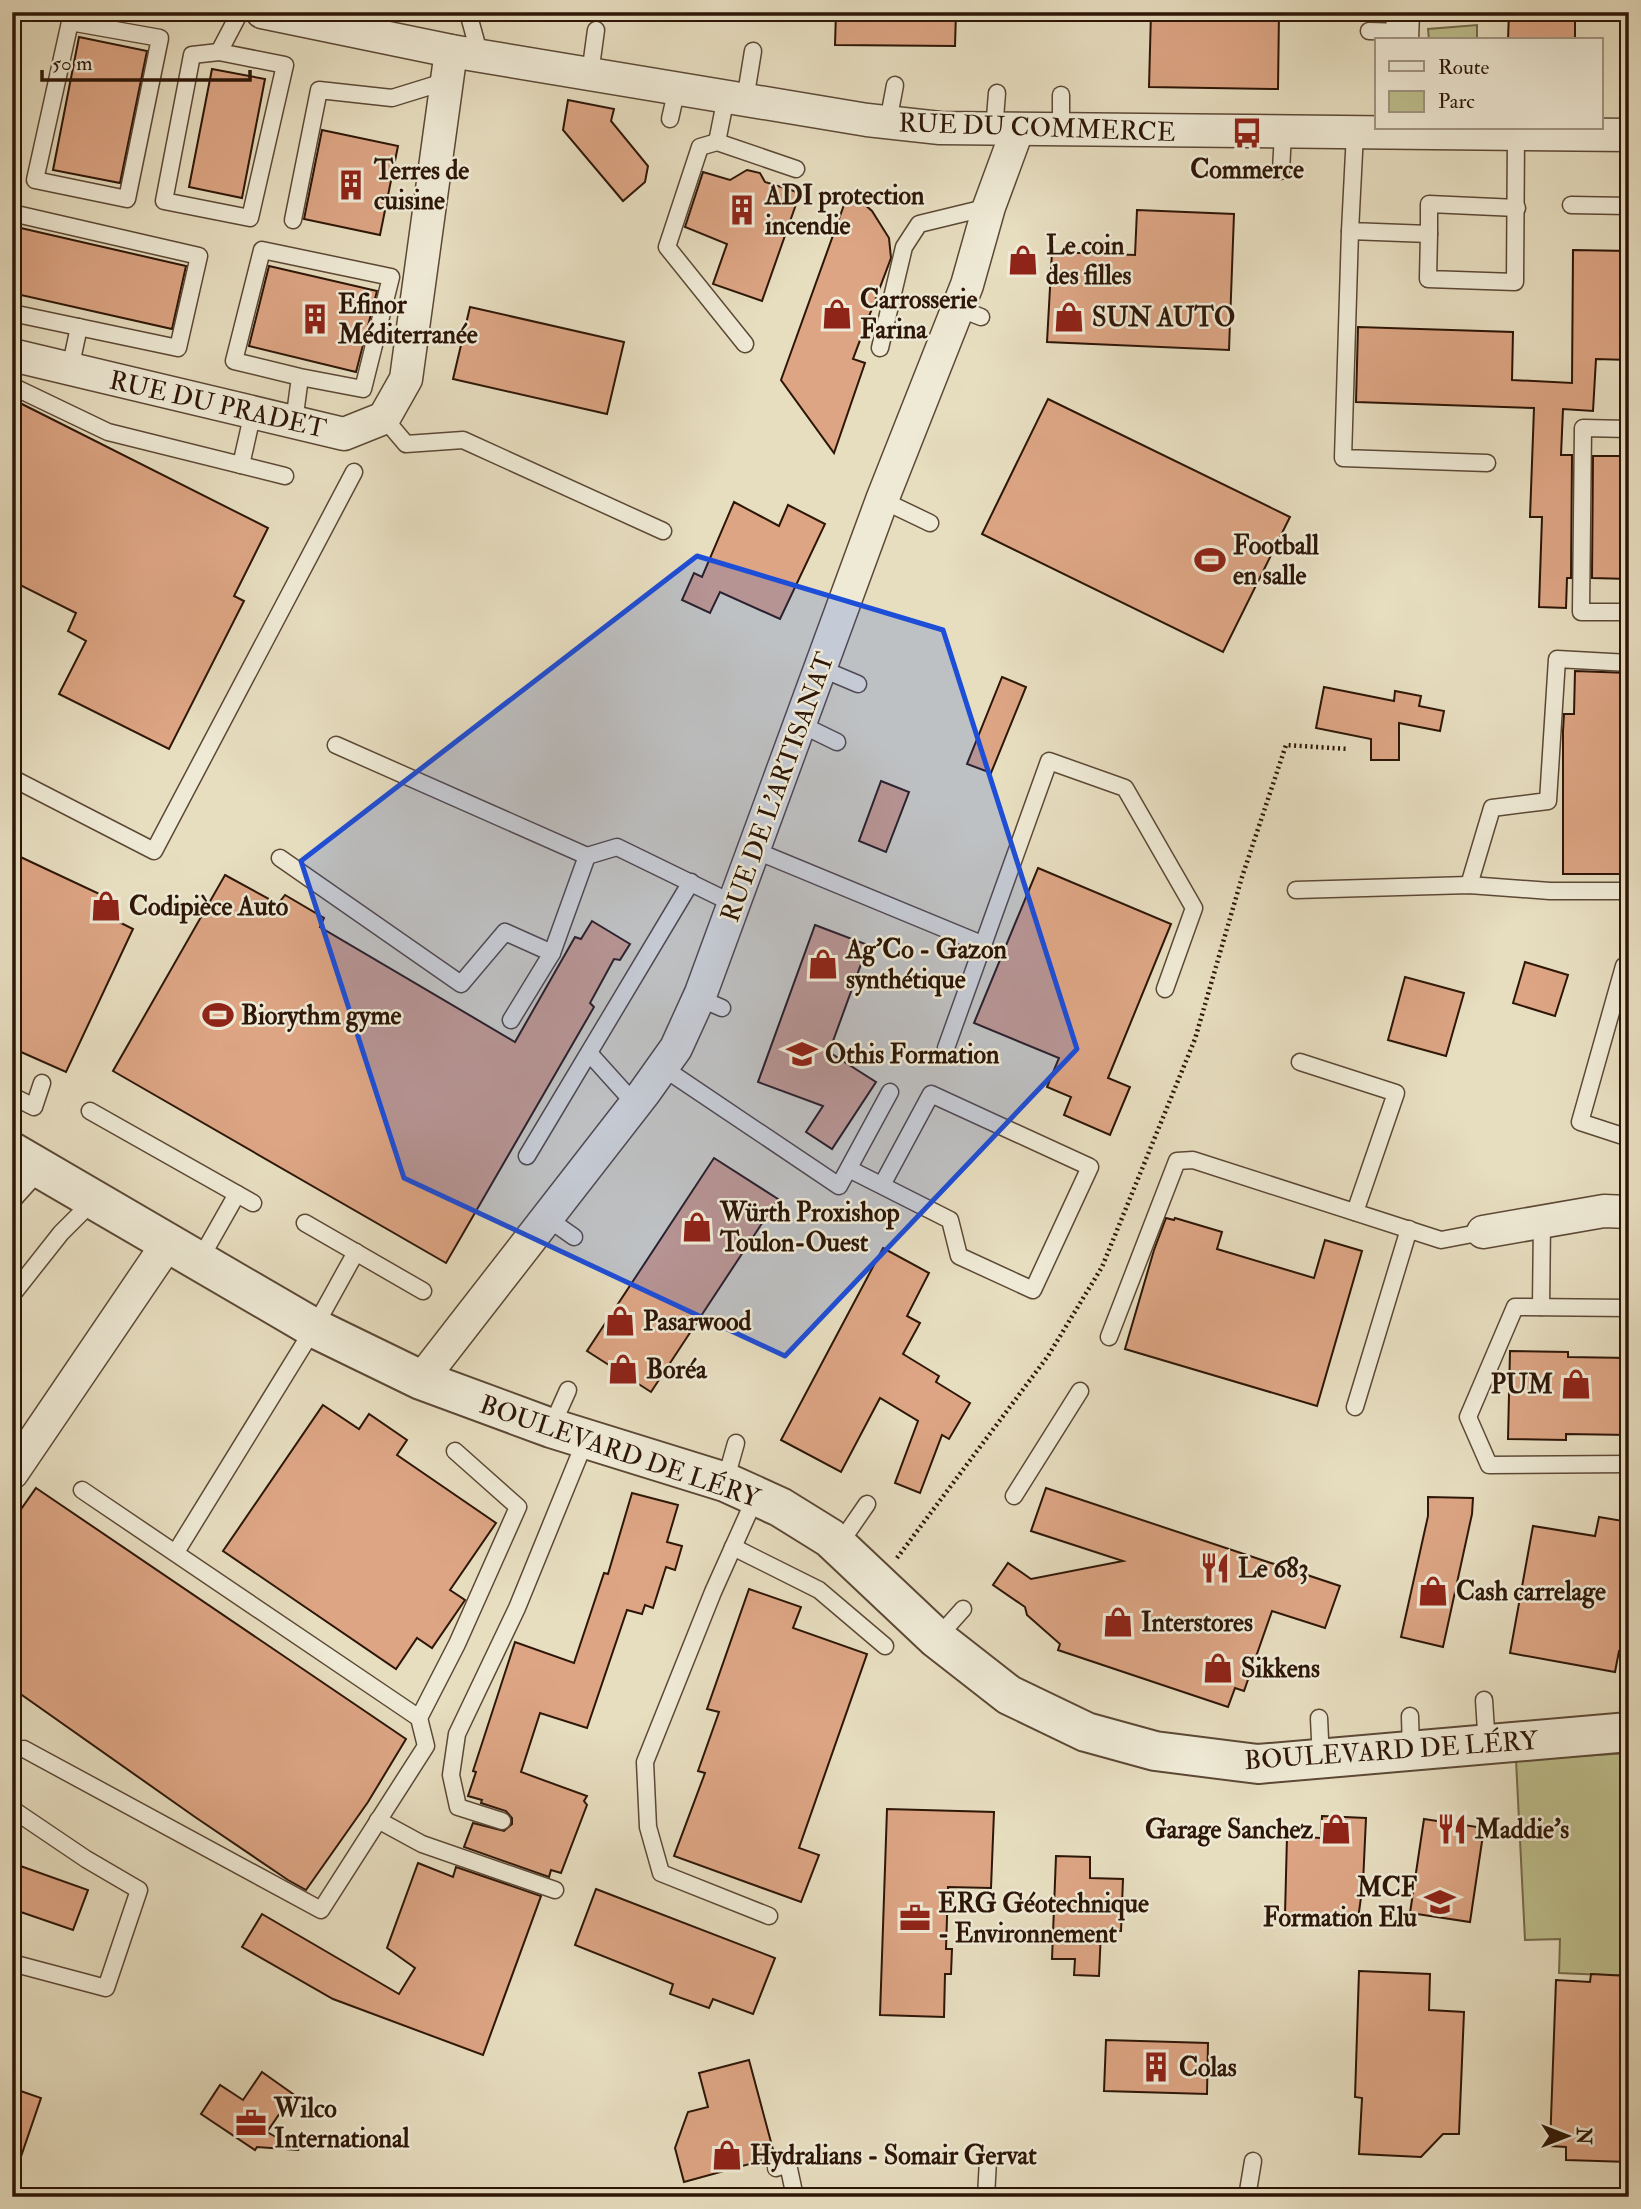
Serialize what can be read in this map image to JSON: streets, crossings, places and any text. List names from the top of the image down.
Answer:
{
  "streets": {
    "street": [
      "RUE DU COMMERCE",
      "RUE DU PRADET",
      "RUE DE L'ARTISANAT",
      "BOULEVARD DE LÉRY"
    ]
  },
  "crossings": [
    ["RUE DU COMMERCE", "RUE DE L'ARTISANAT"],
    ["RUE DE L'ARTISANAT", "BOULEVARD DE LÉRY"]
  ],
  "places": {
    "bus stop": ["Commerce"],
    "building": [
      "Terres de cuisine",
      "ADI protection incendie",
      "Efinor Méditerranée",
      "Colas"
    ],
    "shop": [
      "Le coin des filles",
      "Carrosserie Farina",
      "SUN AUTO",
      "Codipièce Auto",
      "Ag'Co - Gazon synthétique",
      "Würth Proxishop Toulon-Ouest",
      "Pasarwood",
      "Boréa",
      "PUM",
      "Cash carrelage",
      "Interstores",
      "Sikkens",
      "Garage Sanchez",
      "Hydralians - Somair Gervat"
    ],
    "sports": ["Football en salle", "Biorythm gyme"],
    "school or university": ["Othis Formation", "MCF Formation Elu"],
    "restaurant": ["Le 683", "Maddie's"],
    "office": ["ERG Géotechnique - Environnement", "Wilco International"]
  },
  "legend": ["Route", "Parc"],
  "scale_bar": "50 m",
  "north": "right"
}
